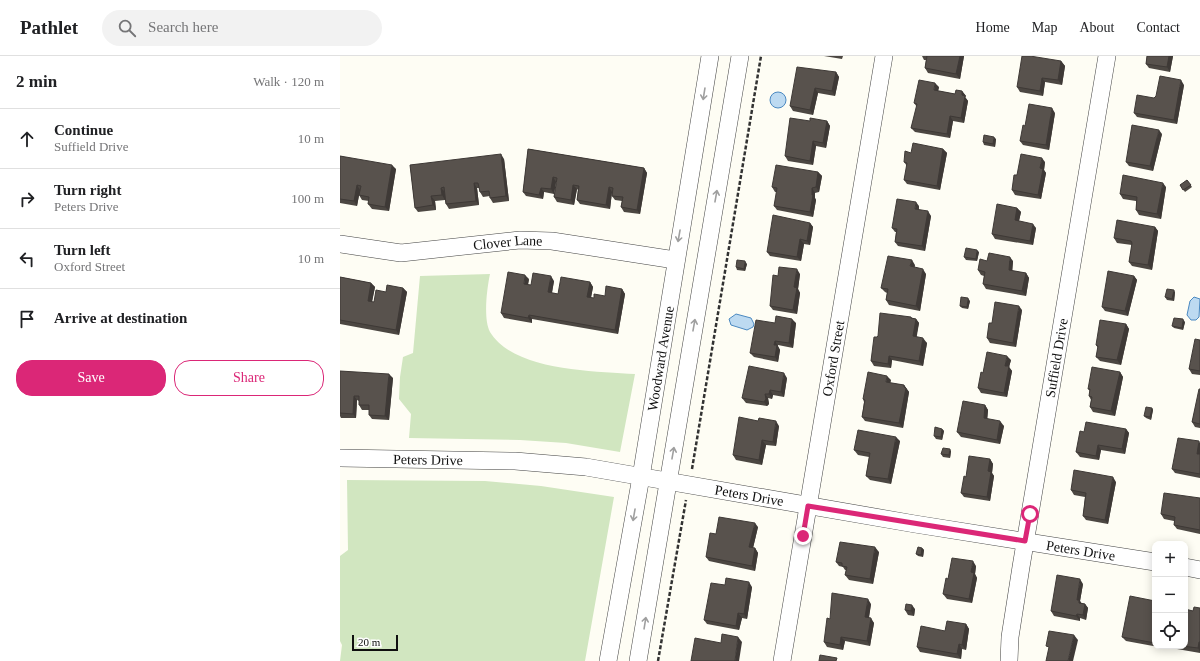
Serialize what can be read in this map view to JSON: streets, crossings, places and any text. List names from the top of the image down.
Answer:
{
  "streets": {
    "street": [
      "Clover Lane",
      "Suffield Drive",
      "Woodward Avenue",
      "Oxford Street",
      "Peters Drive"
    ]
  },
  "crossings": [
    ["Clover Lane", "Woodward Avenue"],
    ["Suffield Drive", "Peters Drive"],
    ["Woodward Avenue", "Peters Drive"],
    ["Oxford Street", "Peters Drive"]
  ],
  "scale_bar": "20 m",
  "page": {
    "header": "Pathlet",
    "search": "Search here",
    "nav": [
      "Home",
      "Map",
      "About",
      "Contact"
    ],
    "heading": ["2 min", "Walk · 120 m"],
    "list": [
      ["Continue", "Suffield Drive", "10 m"],
      ["Turn right", "Peters Drive", "100 m"],
      ["Turn left", "Oxford Street", "10 m"],
      "Arrive at destination"
    ],
    "buttons": ["Save", "Share"],
    "map_buttons": ["+", "−"],
    "scale": "20 m"
  }
}
